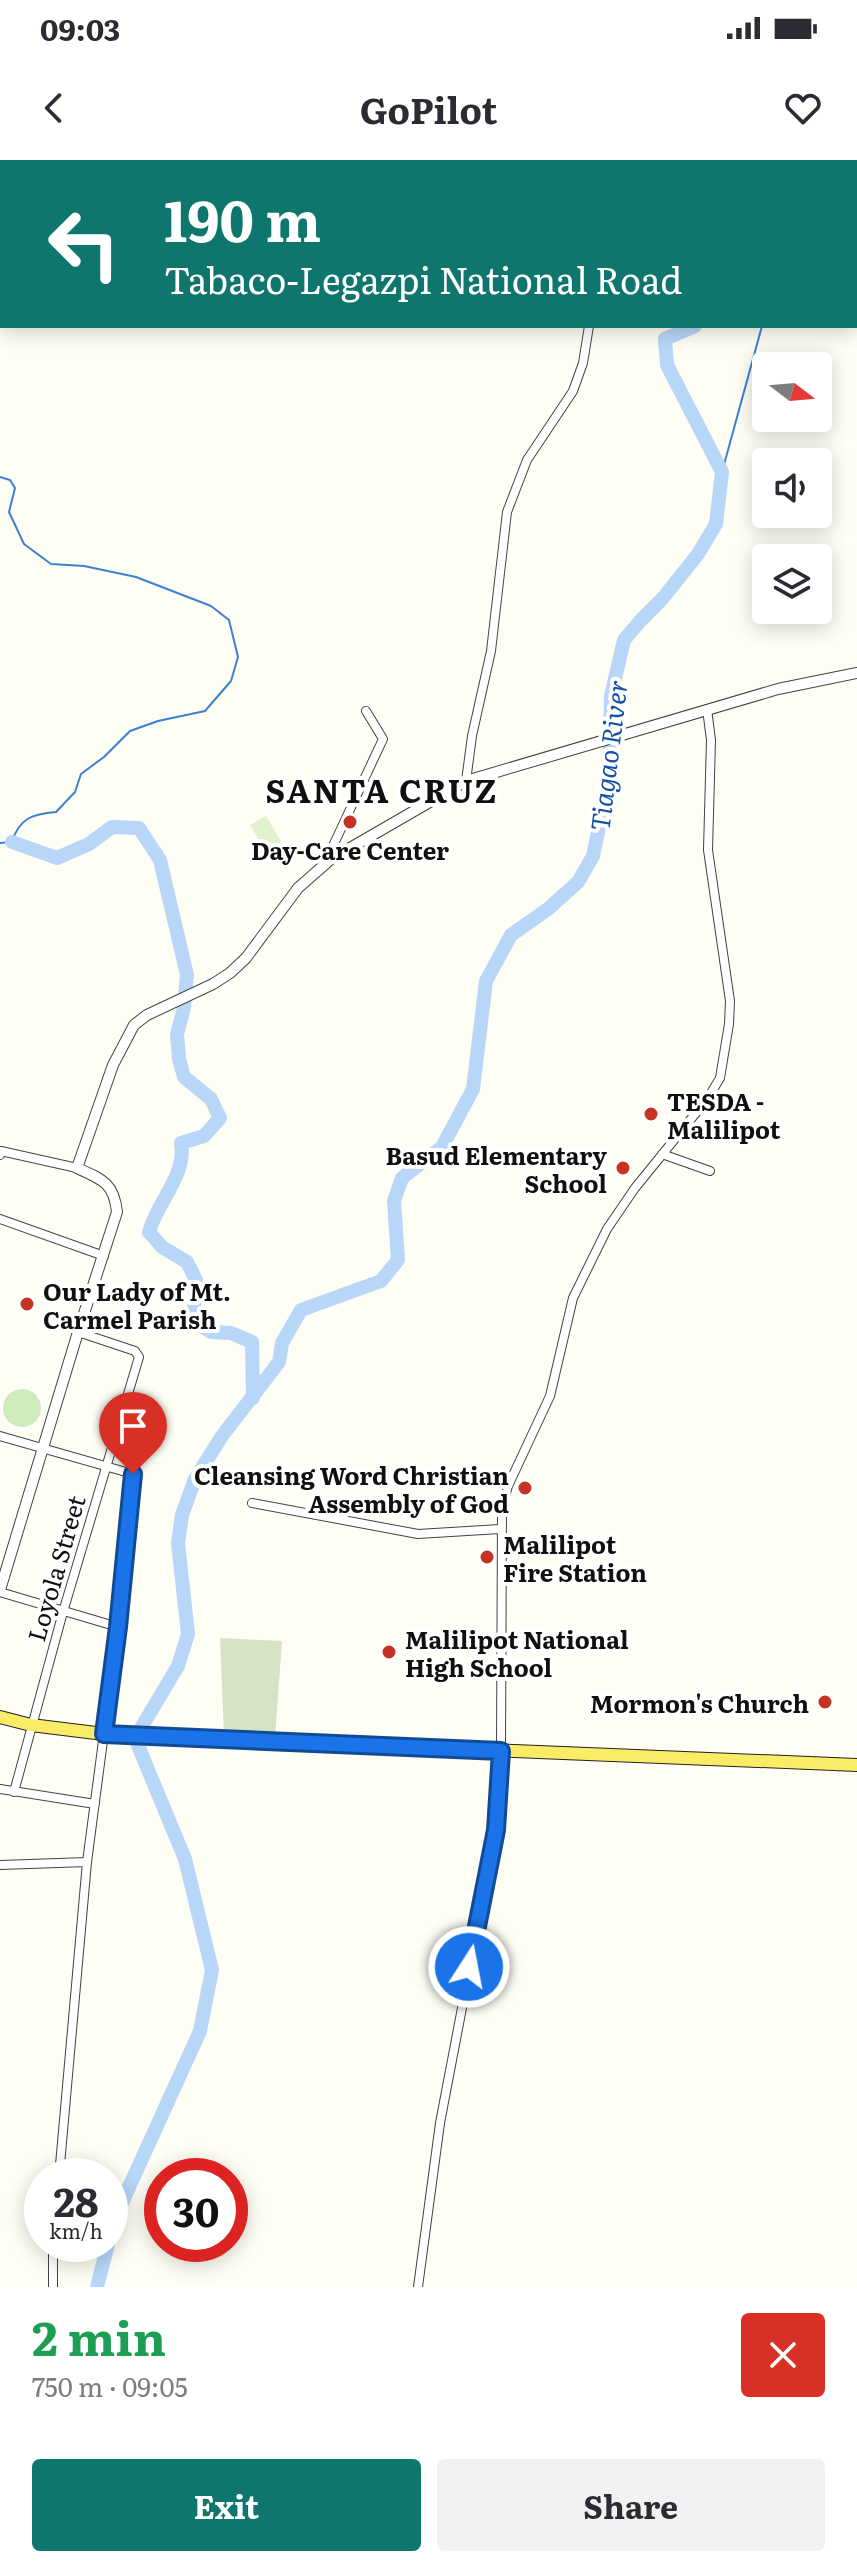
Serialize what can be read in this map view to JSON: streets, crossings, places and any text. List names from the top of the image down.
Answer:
{
  "streets": {
    "street": ["Loyola Street"]
  },
  "districts": ["SANTA CRUZ"],
  "water": ["Tiagao River"],
  "places": [
    "Day-Care Center",
    "TESDA - Malilipot",
    "Basud Elementary School",
    "Our Lady of Mt. Carmel Parish",
    "Cleansing Word Christian Assembly of God",
    "Malilipot Fire Station",
    "Malilipot National High School",
    "Mormon's Church"
  ],
  "north": "right",
  "page": {
    "status": "09:03",
    "header": "GoPilot",
    "turn": ["190 m", "Tabaco-Legazpi National Road"],
    "speed": "28 km/h",
    "limit": "30",
    "heading": ["2 min", "750 m · 09:05"],
    "buttons": ["Exit", "Share"]
  }
}
